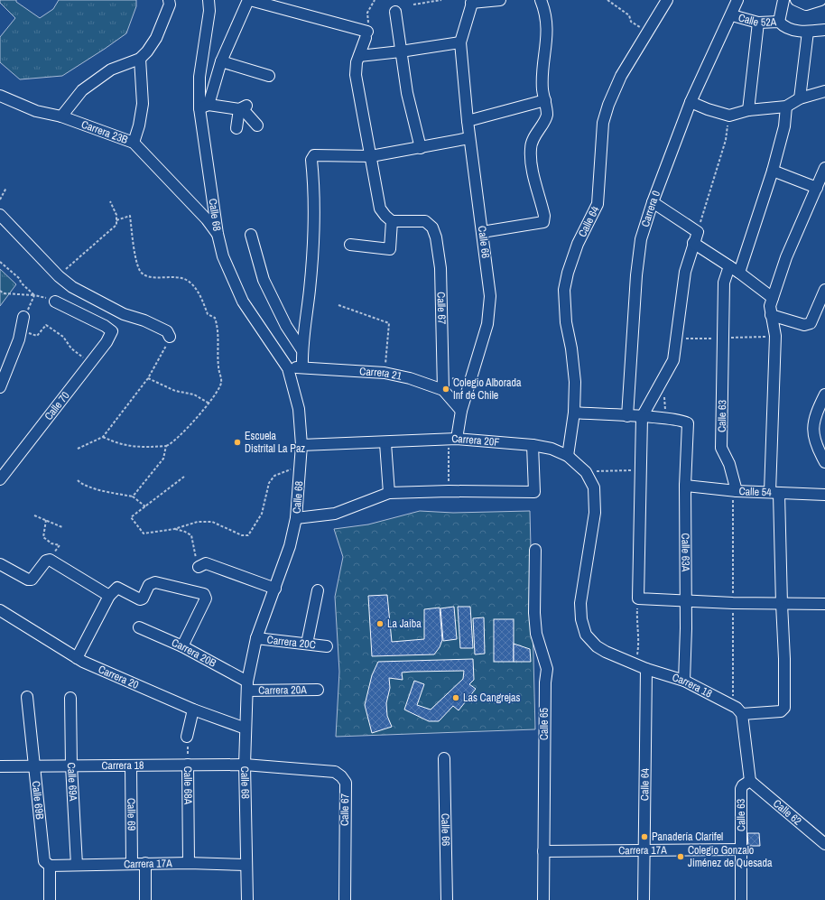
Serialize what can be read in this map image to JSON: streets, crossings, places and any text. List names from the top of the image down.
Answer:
{
  "streets": {
    "street": [
      "Calle 52A",
      "Carrera 23B",
      "Carrera 0",
      "Calle 68",
      "Calle 64",
      "Calle 66",
      "Calle 67",
      "Carrera 21",
      "Calle 70",
      "Calle 63",
      "Carrera 20F",
      "Calle 54",
      "Calle 63A",
      "Carrera 20C",
      "Carrera 20B",
      "Carrera 20",
      "Carrera 18",
      "Carrera 20A",
      "Calle 65",
      "Calle 69A",
      "Calle 68A",
      "Calle 69B",
      "Calle 62",
      "Calle 69",
      "Carrera 17A"
    ]
  },
  "crossings": [
    ["Calle 52A", "Carrera 0"],
    ["Carrera 23B", "Calle 68"],
    ["Calle 68", "Calle 67"],
    ["Calle 68", "Carrera 21"],
    ["Calle 68", "Carrera 20F"],
    ["Calle 68", "Carrera 20C"],
    ["Calle 68", "Carrera 20B"],
    ["Calle 68", "Carrera 20"],
    ["Calle 68", "Carrera 18"],
    ["Calle 68", "Carrera 20A"],
    ["Calle 68", "Carrera 17A"],
    ["Calle 64", "Carrera 20F"],
    ["Calle 64", "Carrera 18"],
    ["Calle 64", "Carrera 17A"],
    ["Calle 66", "Carrera 20F"],
    ["Calle 67", "Carrera 21"],
    ["Calle 67", "Carrera 18"],
    ["Calle 63", "Calle 54"],
    ["Calle 63", "Calle 62"],
    ["Calle 63", "Carrera 17A"],
    ["Carrera 20F", "Carrera 18"],
    ["Calle 54", "Calle 63A"],
    ["Calle 63A", "Carrera 18"],
    ["Carrera 20B", "Carrera 20A"],
    ["Carrera 18", "Calle 69A"],
    ["Carrera 18", "Calle 68A"],
    ["Carrera 18", "Calle 69B"],
    ["Carrera 18", "Calle 69"],
    ["Calle 65", "Carrera 17A"],
    ["Calle 69A", "Carrera 17A"],
    ["Calle 68A", "Carrera 17A"],
    ["Calle 69B", "Carrera 17A"],
    ["Calle 69", "Carrera 17A"]
  ],
  "places": [
    "Colegio Alborada Inf de Chile",
    "Escuela Distrital La Paz",
    "La Jaiba",
    "Las Cangrejas",
    "Panadería Clarifel",
    "Colegio Gonzalo Jiménez de Quesada"
  ]
}
